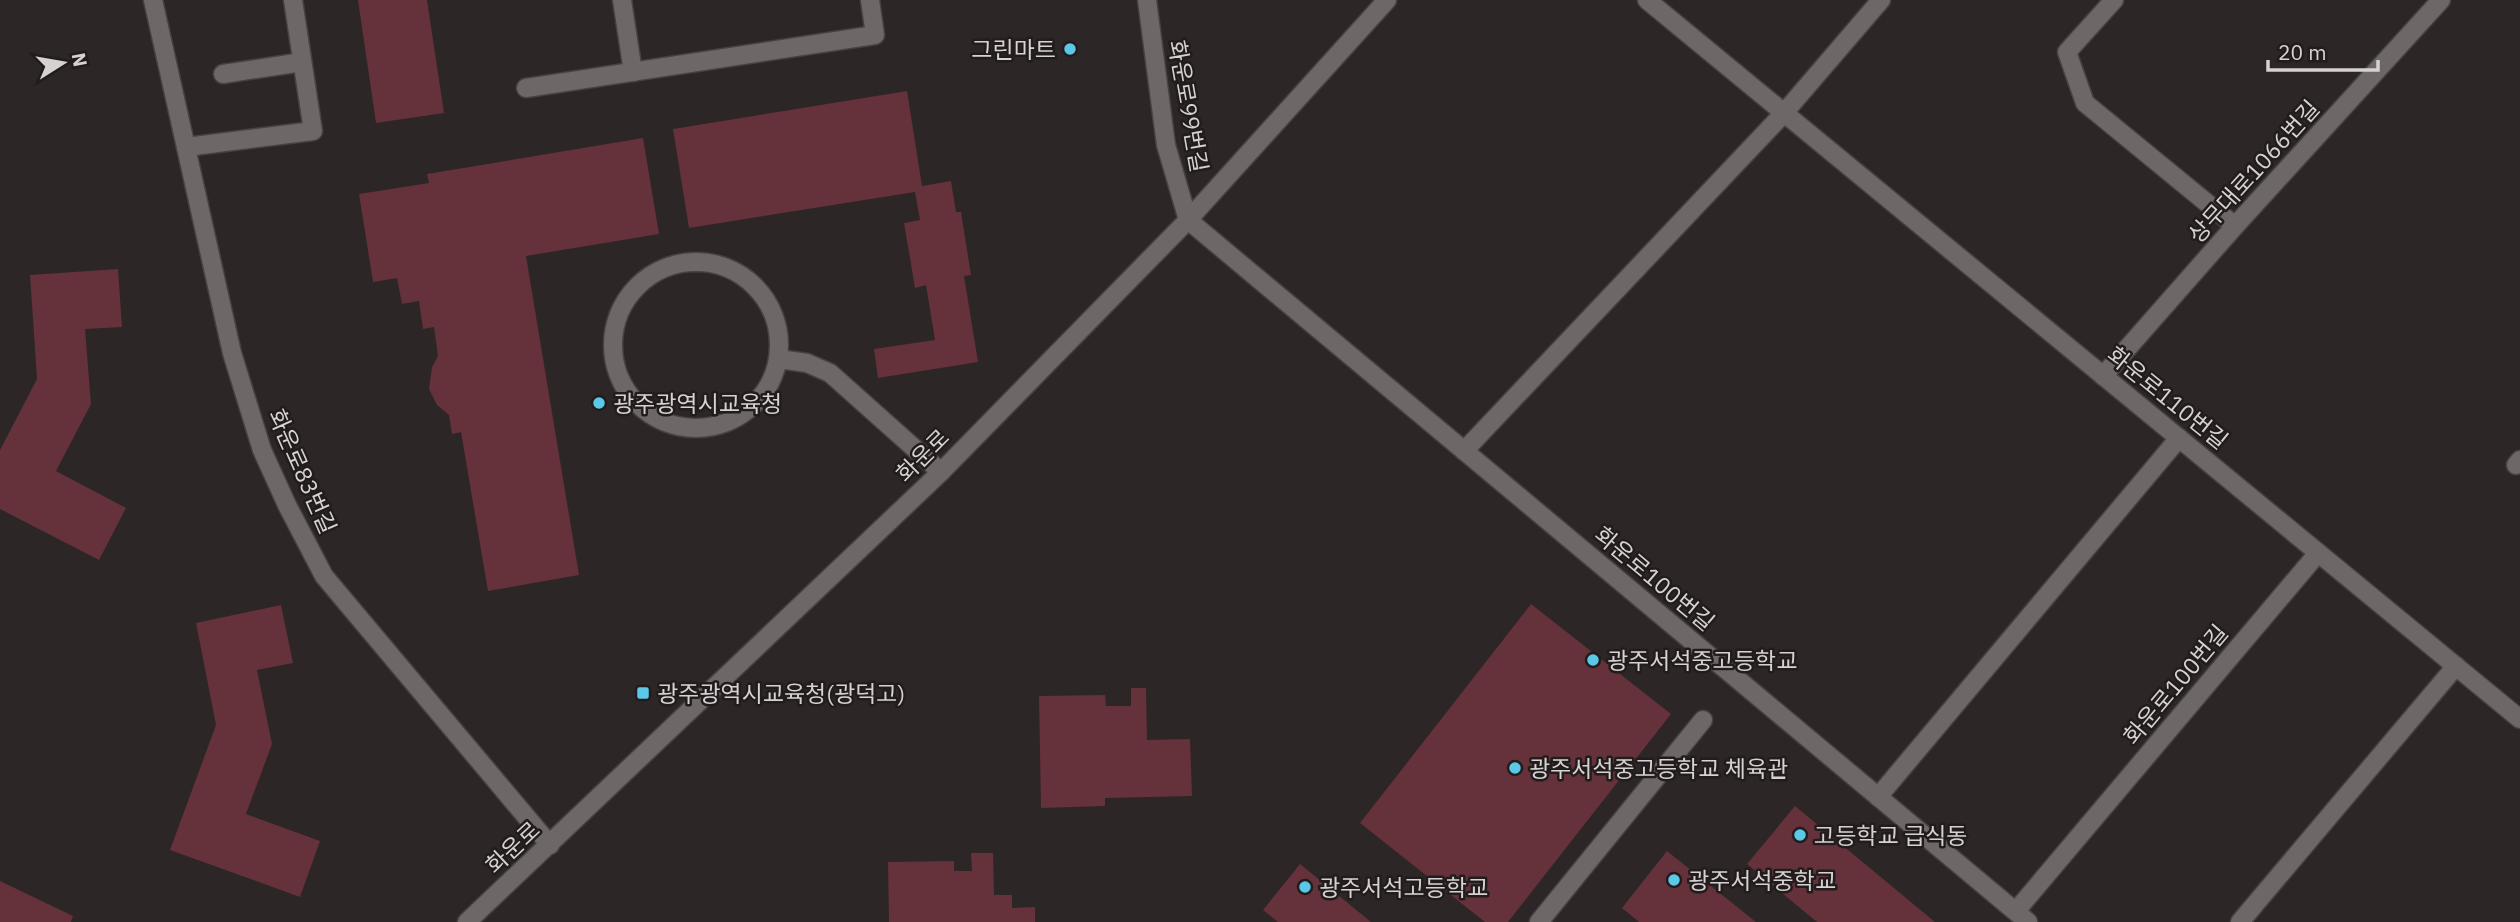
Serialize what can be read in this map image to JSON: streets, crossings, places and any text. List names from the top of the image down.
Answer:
{
  "streets": {
    "street": [
      "화운로99번길",
      "상무대로1066번길",
      "화운로110번길",
      "화운로",
      "화운로83번길",
      "화운로100번길"
    ]
  },
  "crossings": [
    ["화운로99번길", "화운로"],
    ["화운로99번길", "화운로100번길"],
    ["상무대로1066번길", "화운로110번길"],
    ["화운로110번길", "화운로100번길"],
    ["화운로", "화운로83번길"],
    ["화운로", "화운로100번길"]
  ],
  "places": {
    "other": [
      "그린마트",
      "광주광역시교육청",
      "광주서석중고등학교",
      "광주서석중고등학교 체육관",
      "고등학교 급식동",
      "광주서석중학교",
      "광주서석고등학교"
    ],
    "transit": ["광주광역시교육청(광덕고)"]
  },
  "scale_bar": "20 m",
  "north": "right"
}
